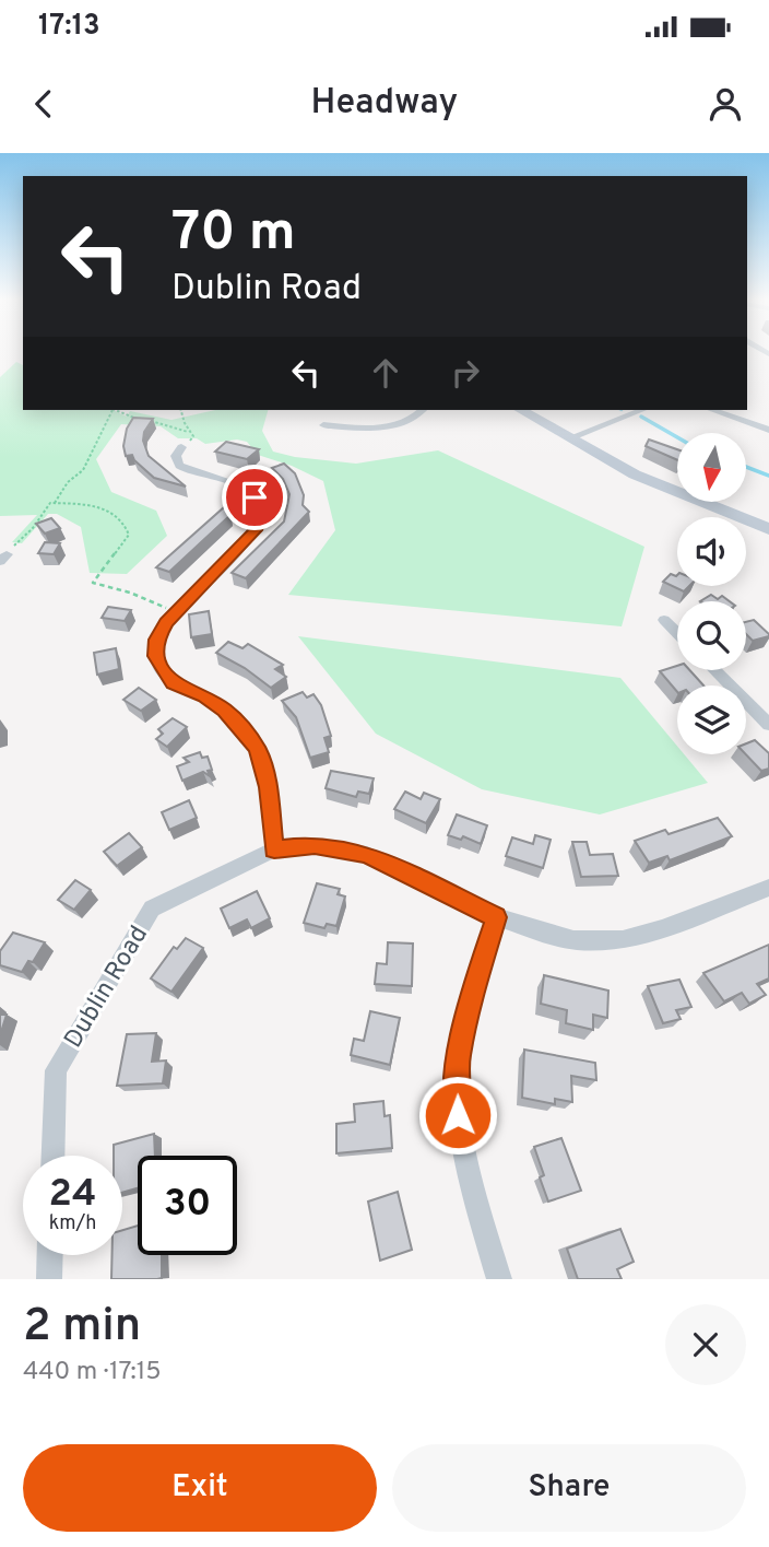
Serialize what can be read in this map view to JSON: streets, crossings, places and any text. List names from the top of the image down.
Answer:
{
  "streets": {
    "street": ["Dublin Road"]
  },
  "north": "bottom",
  "page": {
    "status": "17:13",
    "header": "Headway",
    "turn": ["70 m", "Dublin Road"],
    "speed": "24 km/h",
    "limit": "30",
    "heading": ["2 min", "440 m · 17:15"],
    "buttons": ["Exit", "Share"]
  }
}
